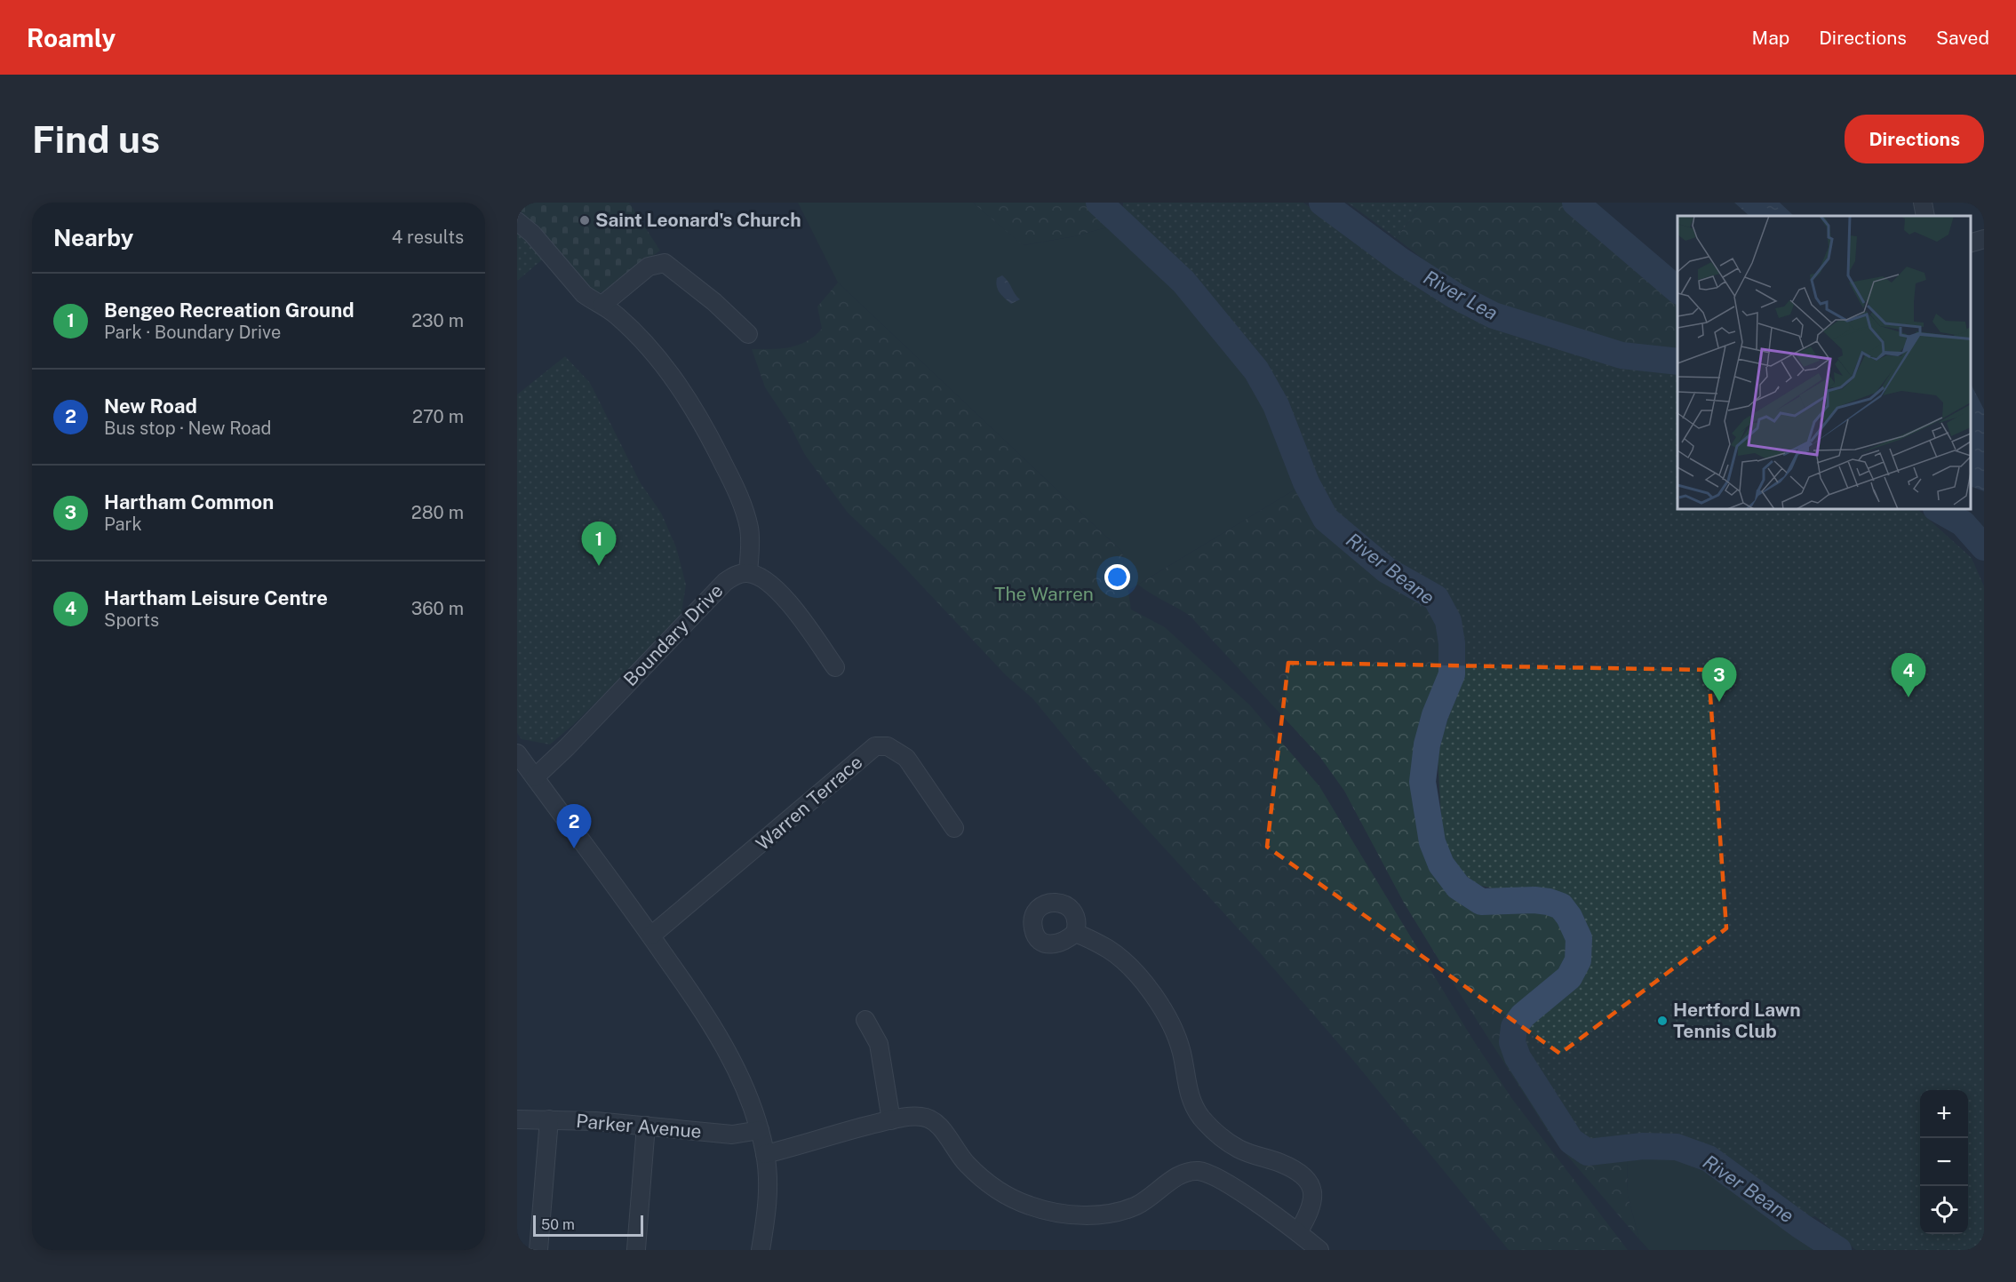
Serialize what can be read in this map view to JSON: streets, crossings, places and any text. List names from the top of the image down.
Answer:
{
  "streets": {
    "street": ["Boundary Drive", "Warren Terrace", "Parker Avenue"]
  },
  "water": ["River Lea", "River Beane"],
  "parks": ["The Warren"],
  "places": ["Saint Leonard's Church", "Hertford Lawn Tennis Club"],
  "scale_bar": "50 m",
  "page": {
    "header": "Roamly",
    "nav": ["Map", "Directions", "Saved"],
    "buttons": "Directions",
    "title": "Find us",
    "heading": ["Nearby", "4 results"],
    "list": [
      {
        "mark": "1",
        "name": "Bengeo Recreation Ground",
        "note": "Park · Boundary Drive",
        "value": "230 m"
      },
      {
        "mark": "2",
        "name": "New Road",
        "note": "Bus stop · New Road",
        "value": "270 m"
      },
      {
        "mark": "3",
        "name": "Hartham Common",
        "note": "Park",
        "value": "280 m"
      },
      {
        "mark": "4",
        "name": "Hartham Leisure Centre",
        "note": "Sports",
        "value": "360 m"
      }
    ],
    "pins": [
      "1",
      "4",
      "3",
      "2"
    ],
    "map_buttons": ["+", "−"],
    "scale": "50 m"
  }
}
